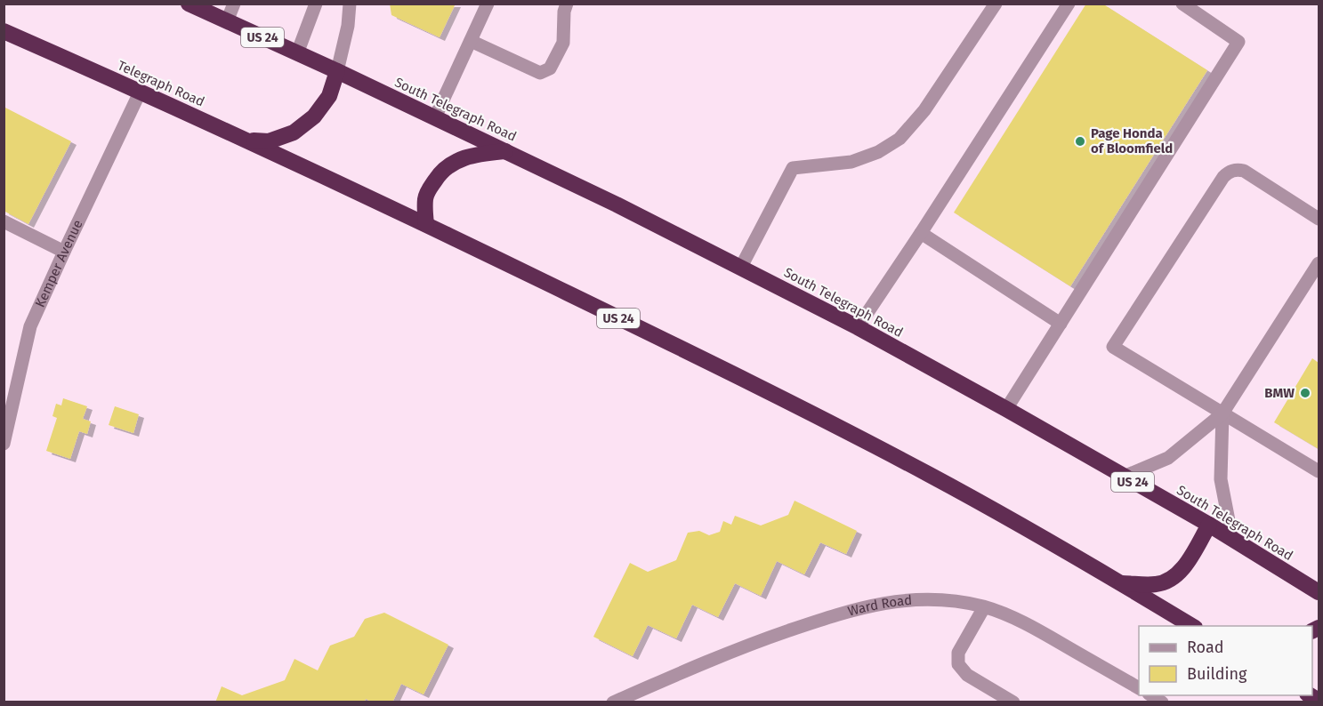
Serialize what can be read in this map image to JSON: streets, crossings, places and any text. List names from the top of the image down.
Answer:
{
  "streets": {
    "highway": ["US 24", "Telegraph Road", "South Telegraph Road"],
    "street": ["Kemper Avenue", "Ward Road"]
  },
  "crossings": [
    ["US 24", "Telegraph Road"],
    ["US 24", "South Telegraph Road"],
    ["Telegraph Road", "Kemper Avenue"]
  ],
  "places": ["Page Honda of Bloomfield", "BMW"],
  "legend": ["Road", "Building"]
}
